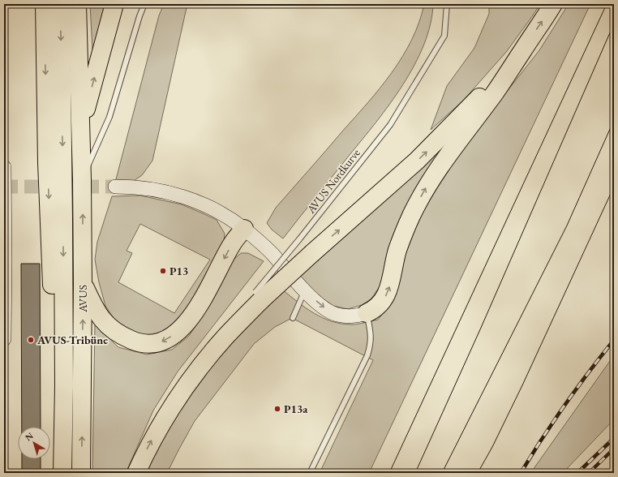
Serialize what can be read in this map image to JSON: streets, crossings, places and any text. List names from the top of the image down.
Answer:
{
  "streets": {
    "highway": ["AVUS"],
    "lane": ["AVUS Nordkurve"]
  },
  "places": ["P13", "AVUS-Tribüne", "P13a"],
  "north": "top left"
}
